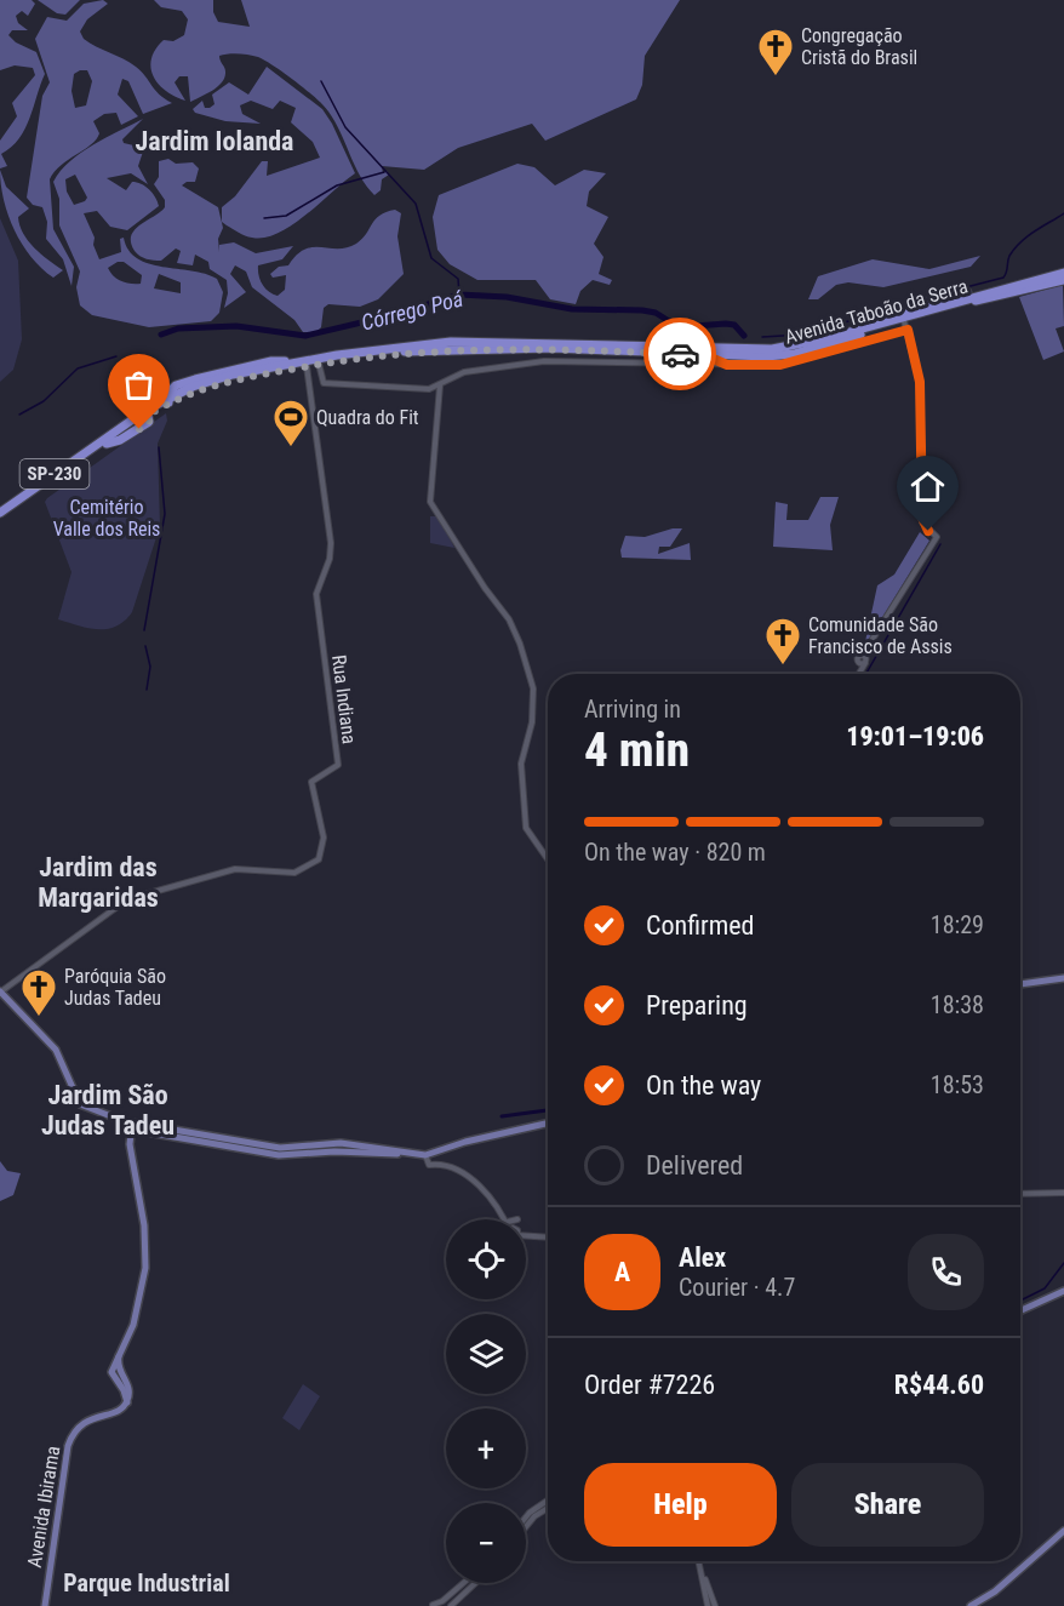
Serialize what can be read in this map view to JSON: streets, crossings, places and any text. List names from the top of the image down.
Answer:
{
  "streets": {
    "highway": ["Avenida Taboão da Serra", "SP-230"],
    "main road": ["Avenida Ibirama"],
    "street": ["Rua Indiana"]
  },
  "crossings": [
    ["Avenida Taboão da Serra", "Rua Indiana"]
  ],
  "districts": [
    "Jardim Iolanda",
    "Jardim das Margaridas",
    "Jardim São Judas Tadeu",
    "Parque Industrial"
  ],
  "water": ["Córrego Poá"],
  "parks": ["Cemitério Valle dos Reis"],
  "places": {
    "church": ["Congregação Cristã do Brasil", "Comunidade São Francisco de Assis", "Paróquia São Judas Tadeu"],
    "sports": ["Quadra do Fit"]
  },
  "page": {
    "heading": ["4 min", "Arriving in", "19:01–19:06"],
    "panel": [
      "Alex",
      "Courier · 4.7",
      "Order #7226",
      "R$44.60"
    ],
    "bar": "On the way · 820 m",
    "list": [
      ["Confirmed", "18:29"],
      ["Preparing", "18:38"],
      ["On the way", "18:53"],
      "Delivered"
    ],
    "map_buttons": ["+", "−"],
    "round": "A",
    "buttons": ["Help", "Share"]
  }
}
